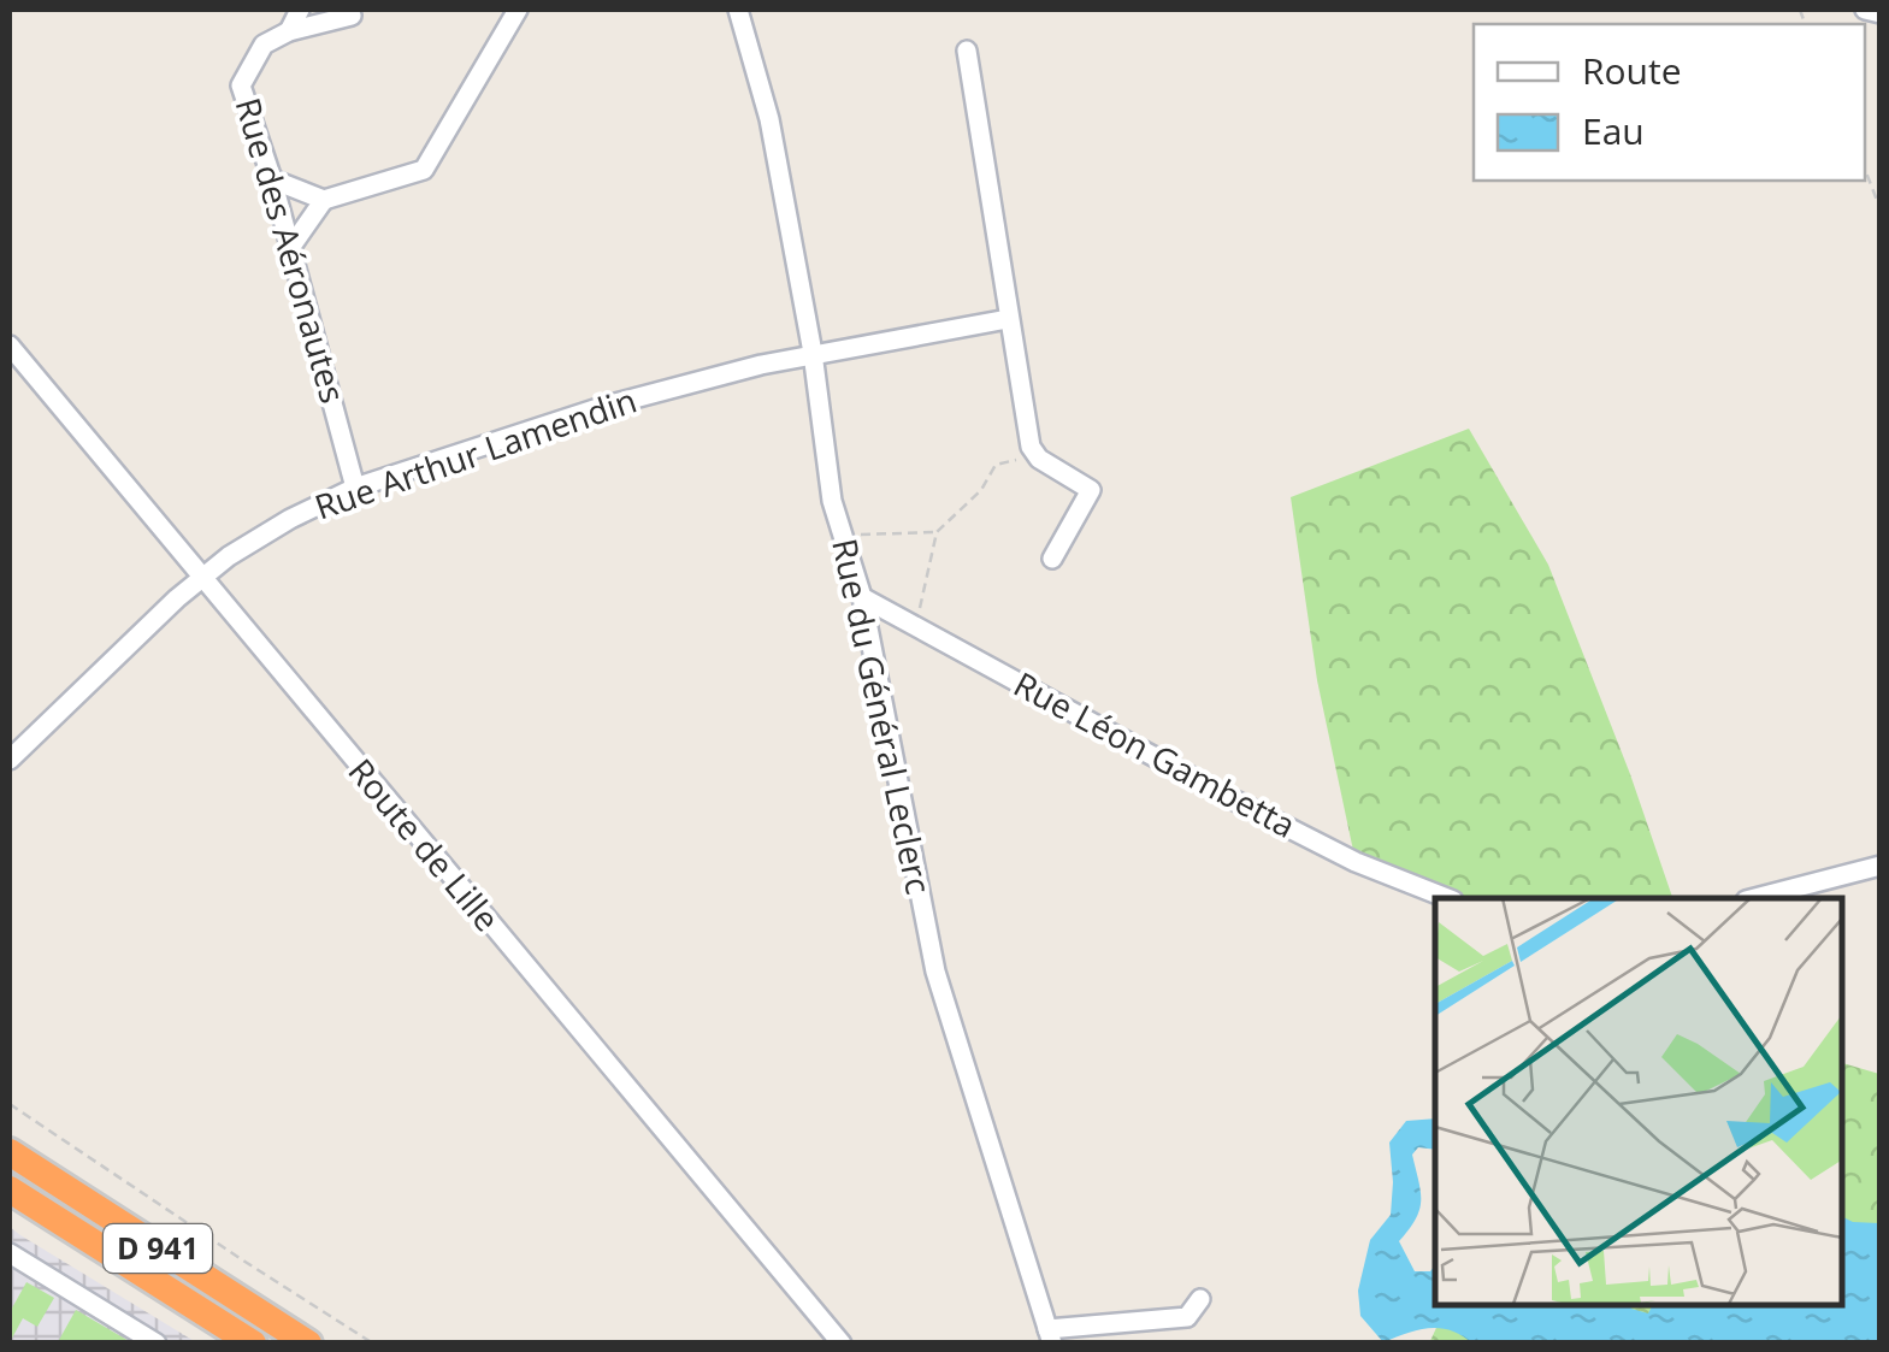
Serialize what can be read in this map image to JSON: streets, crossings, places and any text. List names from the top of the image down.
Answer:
{
  "streets": {
    "highway": ["D 941"],
    "street": [
      "Rue des Aéronautes",
      "Rue Arthur Lamendin",
      "Rue du Général Leclerc",
      "Rue Léon Gambetta",
      "Route de Lille"
    ]
  },
  "crossings": [
    ["Rue des Aéronautes", "Rue Arthur Lamendin"],
    ["Rue Arthur Lamendin", "Rue du Général Leclerc"],
    ["Rue Arthur Lamendin", "Route de Lille"],
    ["Rue du Général Leclerc", "Rue Léon Gambetta"]
  ],
  "legend": ["Route", "Eau"]
}
